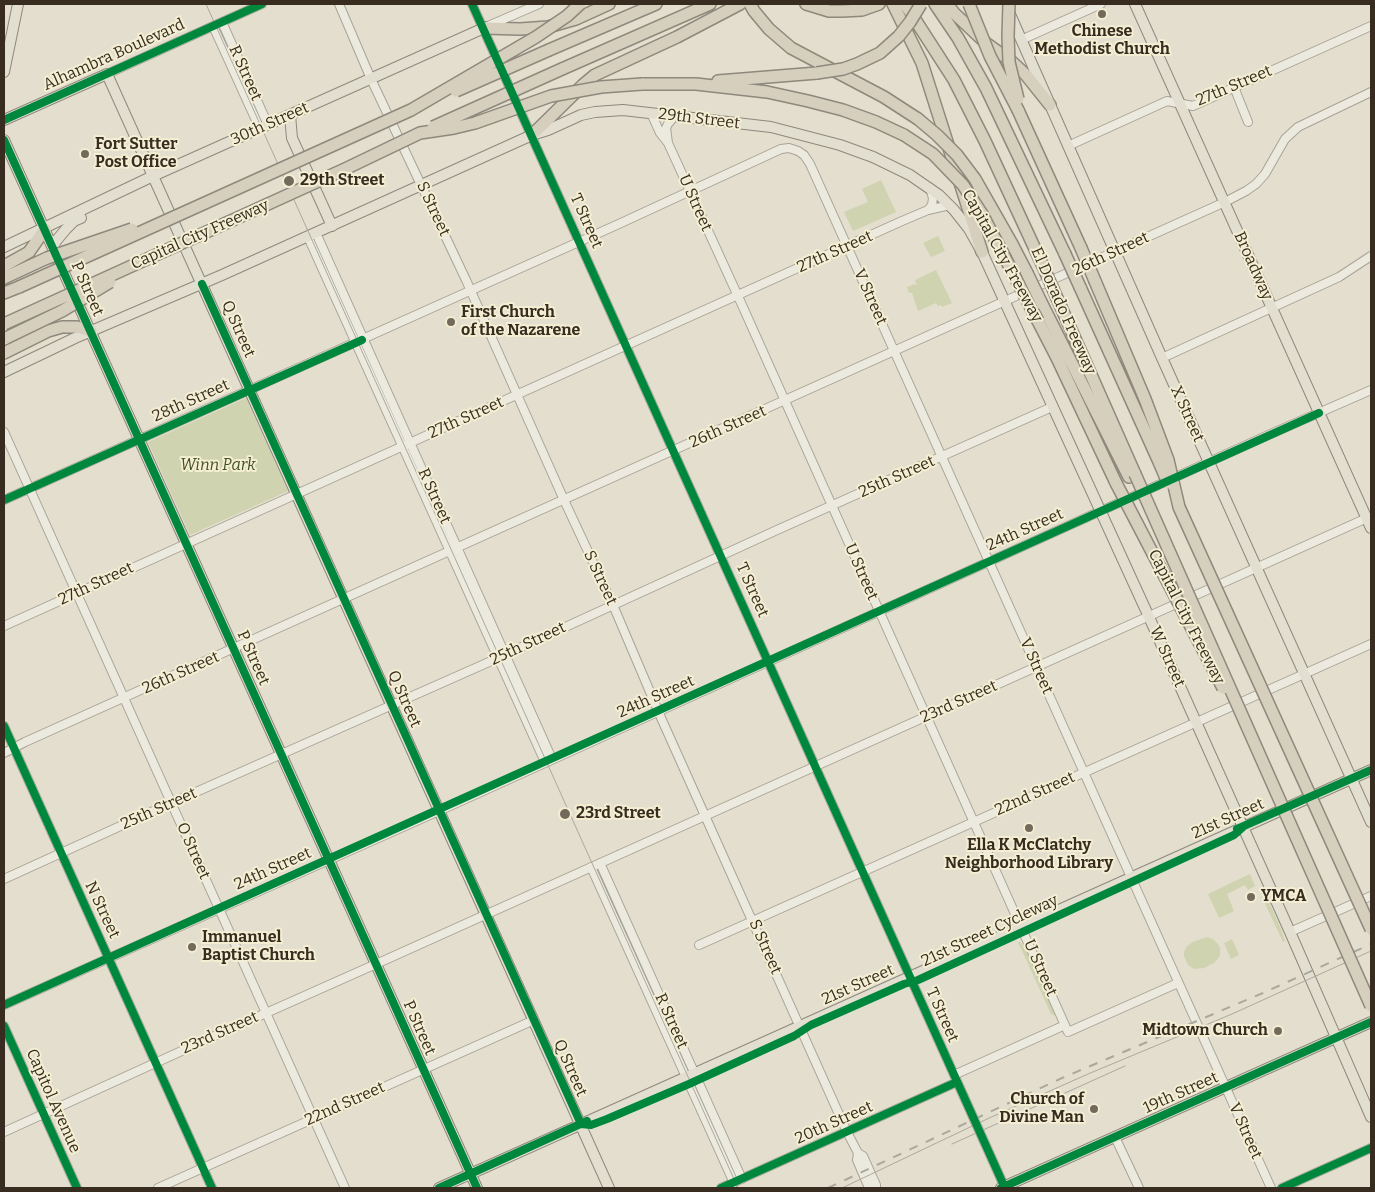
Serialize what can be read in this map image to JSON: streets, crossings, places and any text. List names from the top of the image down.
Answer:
{
  "streets": {
    "highway": ["Capital City Freeway", "El Dorado Freeway"],
    "main road": [
      "Alhambra Boulevard",
      "29th Street",
      "30th Street",
      "Broadway",
      "P Street",
      "Q Street",
      "X Street",
      "W Street",
      "21st Street",
      "19th Street"
    ],
    "street": [
      "R Street",
      "27th Street",
      "U Street",
      "S Street",
      "T Street",
      "26th Street",
      "V Street",
      "28th Street",
      "25th Street",
      "24th Street",
      "23rd Street",
      "22nd Street",
      "O Street",
      "N Street",
      "Capitol Avenue",
      "20th Street"
    ],
    "cycle path": ["21st Street Cycleway"]
  },
  "crossings": [
    ["Alhambra Boulevard", "R Street"],
    ["Alhambra Boulevard", "Q Street"],
    ["R Street", "27th Street"],
    ["R Street", "29th Street"],
    ["R Street", "30th Street"],
    ["R Street", "26th Street"],
    ["R Street", "28th Street"],
    ["R Street", "25th Street"],
    ["R Street", "24th Street"],
    ["R Street", "23rd Street"],
    ["R Street", "21st Street"],
    ["R Street", "20th Street"],
    ["27th Street", "29th Street"],
    ["27th Street", "U Street"],
    ["27th Street", "S Street"],
    ["27th Street", "T Street"],
    ["27th Street", "Broadway"],
    ["27th Street", "P Street"],
    ["27th Street", "V Street"],
    ["27th Street", "Q Street"],
    ["27th Street", "X Street"],
    ["27th Street", "W Street"],
    ["27th Street", "O Street"],
    ["29th Street", "U Street"],
    ["29th Street", "S Street"],
    ["29th Street", "T Street"],
    ["29th Street", "P Street"],
    ["29th Street", "Q Street"],
    ["29th Street", "W Street"],
    ["30th Street", "S Street"],
    ["30th Street", "T Street"],
    ["30th Street", "P Street"],
    ["30th Street", "Q Street"],
    ["U Street", "26th Street"],
    ["U Street", "28th Street"],
    ["U Street", "25th Street"],
    ["U Street", "24th Street"],
    ["U Street", "23rd Street"],
    ["U Street", "22nd Street"],
    ["U Street", "21st Street"],
    ["U Street", "20th Street"],
    ["S Street", "26th Street"],
    ["S Street", "28th Street"],
    ["S Street", "25th Street"],
    ["S Street", "24th Street"],
    ["S Street", "23rd Street"],
    ["S Street", "22nd Street"],
    ["S Street", "21st Street"],
    ["S Street", "20th Street"],
    ["T Street", "26th Street"],
    ["T Street", "28th Street"],
    ["T Street", "25th Street"],
    ["T Street", "24th Street"],
    ["T Street", "23rd Street"],
    ["T Street", "22nd Street"],
    ["T Street", "21st Street"],
    ["T Street", "19th Street"],
    ["T Street", "20th Street"],
    ["Capital City Freeway", "El Dorado Freeway"],
    ["26th Street", "Broadway"],
    ["26th Street", "P Street"],
    ["26th Street", "V Street"],
    ["26th Street", "Q Street"],
    ["26th Street", "X Street"],
    ["26th Street", "W Street"],
    ["26th Street", "O Street"],
    ["26th Street", "N Street"],
    ["Broadway", "24th Street"],
    ["Broadway", "23rd Street"],
    ["P Street", "28th Street"],
    ["P Street", "25th Street"],
    ["P Street", "24th Street"],
    ["P Street", "23rd Street"],
    ["P Street", "22nd Street"],
    ["P Street", "21st Street"],
    ["V Street", "28th Street"],
    ["V Street", "25th Street"],
    ["V Street", "24th Street"],
    ["V Street", "23rd Street"],
    ["V Street", "22nd Street"],
    ["V Street", "21st Street"],
    ["V Street", "19th Street"],
    ["V Street", "20th Street"],
    ["Q Street", "28th Street"],
    ["Q Street", "25th Street"],
    ["Q Street", "24th Street"],
    ["Q Street", "23rd Street"],
    ["Q Street", "22nd Street"],
    ["Q Street", "21st Street"],
    ["28th Street", "O Street"],
    ["X Street", "24th Street"],
    ["X Street", "23rd Street"],
    ["X Street", "22nd Street"],
    ["X Street", "21st Street"],
    ["25th Street", "W Street"],
    ["25th Street", "O Street"],
    ["25th Street", "N Street"],
    ["24th Street", "W Street"],
    ["24th Street", "O Street"],
    ["24th Street", "N Street"],
    ["W Street", "23rd Street"],
    ["W Street", "22nd Street"],
    ["W Street", "21st Street"],
    ["W Street", "19th Street"],
    ["23rd Street", "O Street"],
    ["23rd Street", "N Street"],
    ["23rd Street", "Capitol Avenue"],
    ["22nd Street", "O Street"],
    ["22nd Street", "N Street"]
  ],
  "parks": ["Winn Park"],
  "places": [
    "Chinese Methodist Church",
    "Fort Sutter Post Office",
    "29th Street",
    "First Church of the Nazarene",
    "23rd Street",
    "Ella K McClatchy Neighborhood Library",
    "YMCA",
    "Immanuel Baptist Church",
    "Midtown Church",
    "Church of Divine Man"
  ]
}
